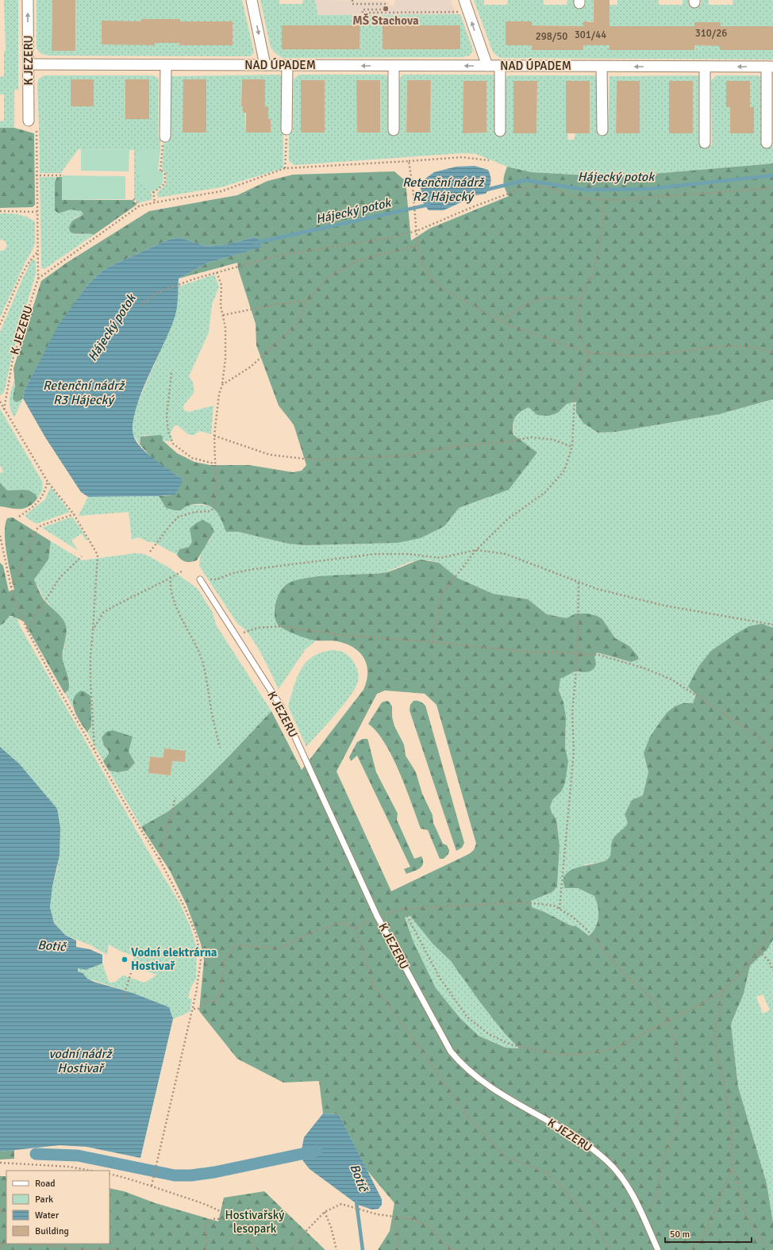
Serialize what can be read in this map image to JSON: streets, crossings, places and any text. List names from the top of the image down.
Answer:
{
  "streets": {
    "street": ["K JEZERU", "NAD ÚPADEM"]
  },
  "crossings": [
    ["K JEZERU", "NAD ÚPADEM"]
  ],
  "one_way": ["NAD ÚPADEM"],
  "water": [
    "Hájecký potok",
    "Retenční nádrž R2 Hájecký",
    "Retenční nádrž R3 Hájecký",
    "Botič",
    "vodní nádrž Hostivař"
  ],
  "parks": ["Hostivařský lesopark"],
  "places": ["MŠ Stachova", "Vodní elektrárna Hostivař"],
  "house_numbers": ["310/26", "301/44", "298/50"],
  "legend": [
    "Road",
    "Park",
    "Water",
    "Building"
  ],
  "scale_bar": "50 m"
}
